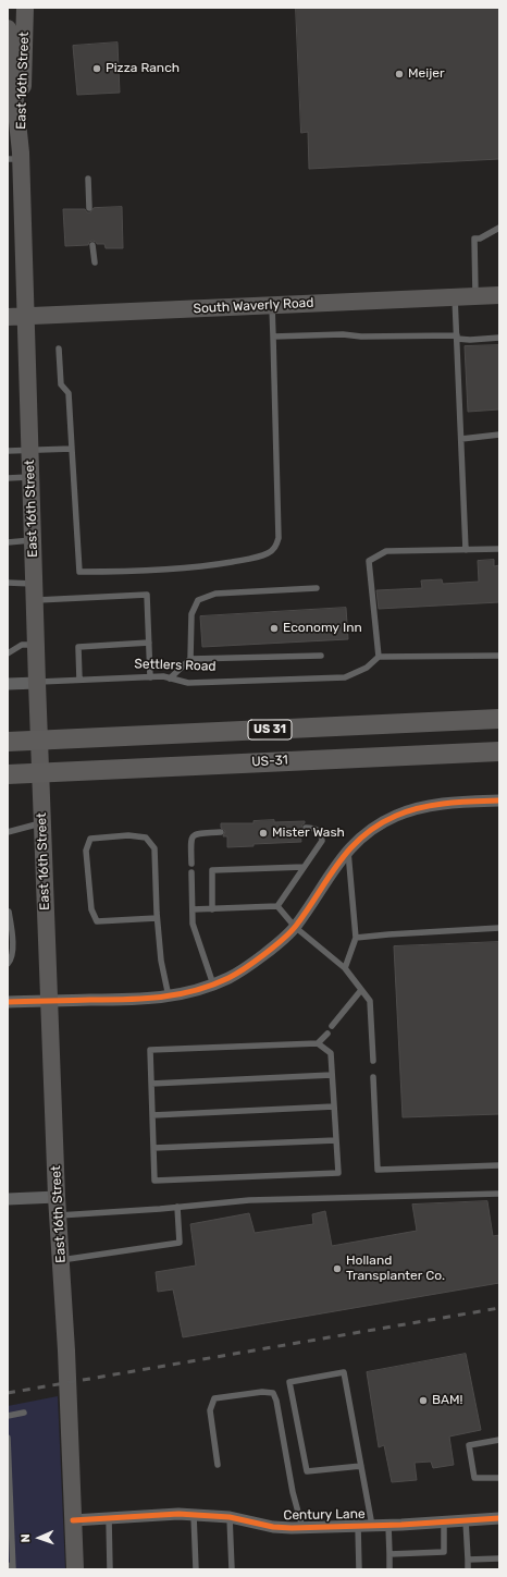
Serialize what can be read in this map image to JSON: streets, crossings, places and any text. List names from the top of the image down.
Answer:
{
  "streets": {
    "highway": ["US 31", "US-31"],
    "main road": ["East 16th Street", "South Waverly Road"],
    "street": ["Settlers Road", "Century Lane"]
  },
  "crossings": [
    ["East 16th Street", "South Waverly Road"],
    ["East 16th Street", "Settlers Road"],
    ["East 16th Street", "US 31"],
    ["East 16th Street", "US-31"],
    ["East 16th Street", "Century Lane"]
  ],
  "places": [
    "Pizza Ranch",
    "Meijer",
    "Economy Inn",
    "Mister Wash",
    "Holland Transplanter Co.",
    "BAM!"
  ],
  "north": "left"
}
